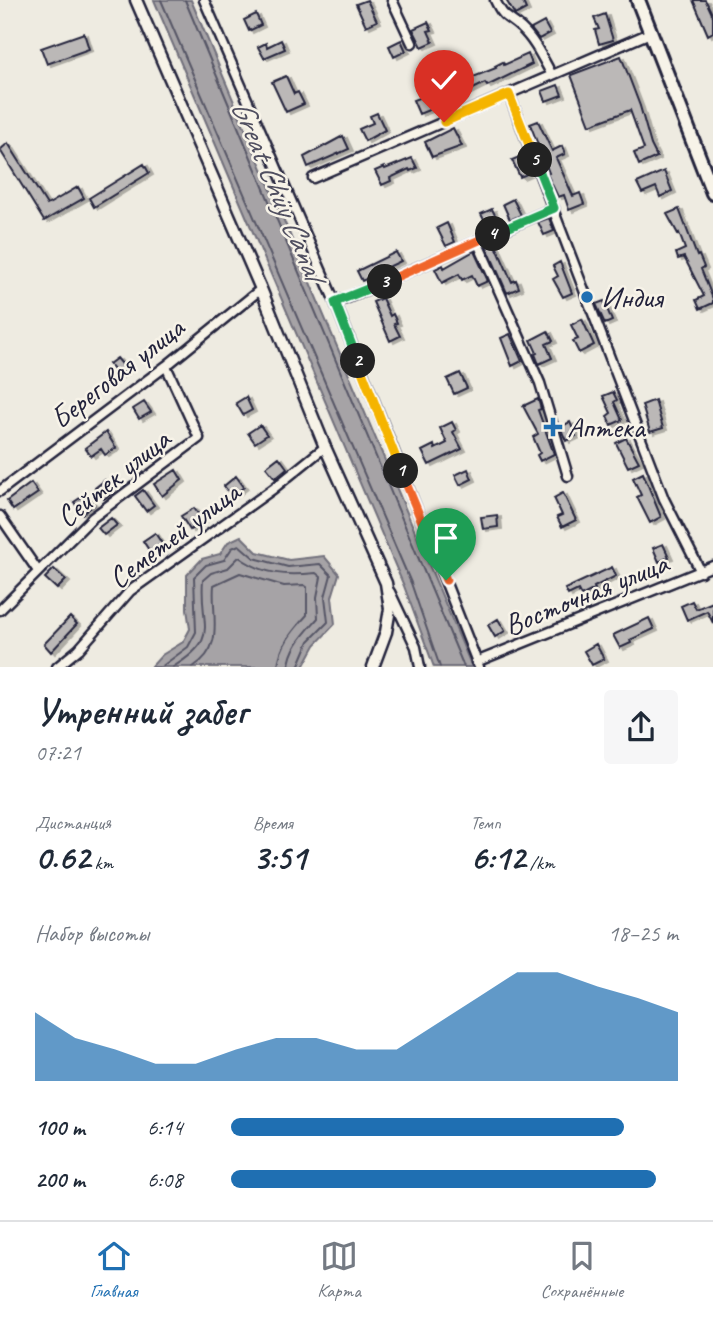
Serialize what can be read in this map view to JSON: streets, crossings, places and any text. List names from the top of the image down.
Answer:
{
  "streets": {
    "street": [
      "Береговая улица",
      "Сейтек улица",
      "Семетей улица",
      "Восточная улица"
    ]
  },
  "crossings": [
    ["Береговая улица", "Сейтек улица"]
  ],
  "water": ["Great Chüy Canal"],
  "places": {
    "other": ["Индия"],
    "health": ["Аптека"]
  },
  "page": {
    "pins": [
      "5",
      "4",
      "3",
      "2",
      "1"
    ],
    "heading": ["Утренний забег", "07:21"],
    "stats": [
      ["Дистанция", "0.62 km"],
      ["Время", "3:51"],
      ["Темп", "6:12 /km"]
    ],
    "chart": ["Набор высоты", "18–25 m"],
    "list": [
      {
        "name": "100 m",
        "note": "6:14"
      },
      {
        "name": "200 m",
        "note": "6:08"
      }
    ],
    "tabs": ["Главная", "Карта", "Сохранённые"]
  }
}
